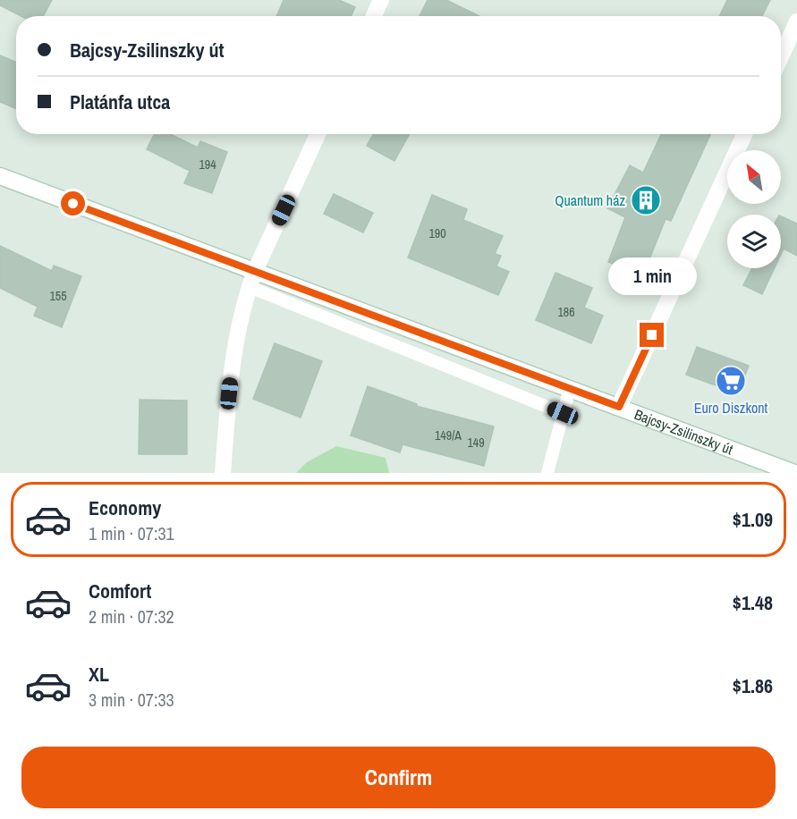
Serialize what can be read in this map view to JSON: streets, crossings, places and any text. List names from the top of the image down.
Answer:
{
  "streets": {
    "main road": ["Bajcsy-Zsilinszky út"]
  },
  "places": {
    "building": ["Quantum ház"],
    "supermarket": ["Euro Diszkont"]
  },
  "house_numbers": [
    "194",
    "190",
    "155",
    "186",
    "149/A",
    "149"
  ],
  "north": "top left",
  "page": {
    "banner": ["Bajcsy-Zsilinszky út", "Platánfa utca"],
    "bubble": "1 min",
    "list": [
      {
        "name": "Economy",
        "note": "1 min · 07:31",
        "value": "$1.09"
      },
      {
        "name": "Comfort",
        "note": "2 min · 07:32",
        "value": "$1.48"
      },
      {
        "name": "XL",
        "note": "3 min · 07:33",
        "value": "$1.86"
      }
    ],
    "buttons": "Confirm"
  }
}
